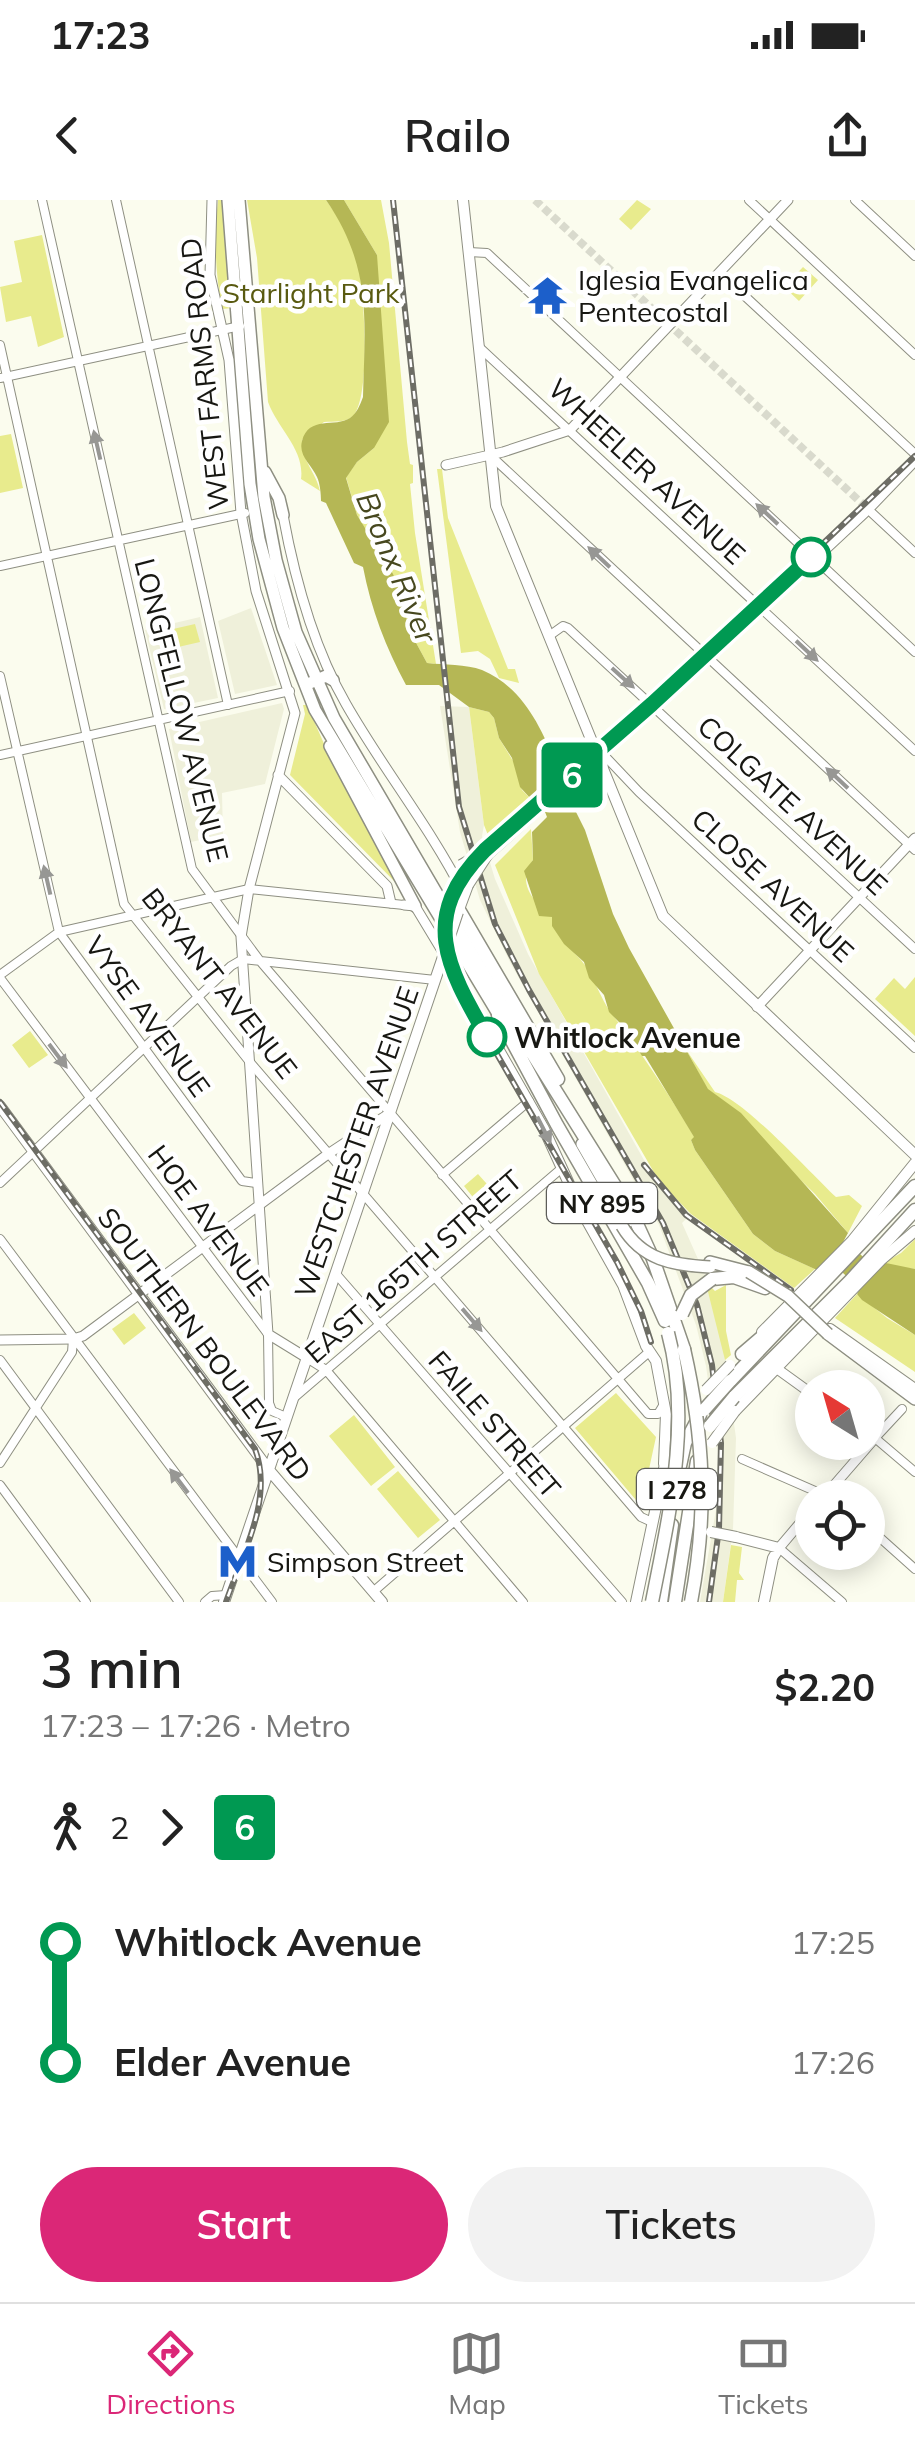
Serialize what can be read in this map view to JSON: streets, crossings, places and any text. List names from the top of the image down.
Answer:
{
  "streets": {
    "highway": ["NY 895", "I 278"],
    "main road": ["WESTCHESTER AVENUE", "SOUTHERN BOULEVARD"],
    "street": [
      "WEST FARMS ROAD",
      "WHEELER AVENUE",
      "LONGFELLOW AVENUE",
      "COLGATE AVENUE",
      "CLOSE AVENUE",
      "BRYANT AVENUE",
      "VYSE AVENUE",
      "HOE AVENUE",
      "EAST 165TH STREET",
      "FAILE STREET"
    ]
  },
  "crossings": [
    ["WEST FARMS ROAD", "LONGFELLOW AVENUE"],
    ["WEST FARMS ROAD", "BRYANT AVENUE"],
    ["WEST FARMS ROAD", "VYSE AVENUE"],
    ["WEST FARMS ROAD", "WESTCHESTER AVENUE"],
    ["WEST FARMS ROAD", "NY 895"],
    ["WEST FARMS ROAD", "HOE AVENUE"],
    ["WHEELER AVENUE", "WESTCHESTER AVENUE"],
    ["LONGFELLOW AVENUE", "WESTCHESTER AVENUE"],
    ["LONGFELLOW AVENUE", "EAST 165TH STREET"],
    ["COLGATE AVENUE", "WESTCHESTER AVENUE"],
    ["CLOSE AVENUE", "WESTCHESTER AVENUE"],
    ["BRYANT AVENUE", "WESTCHESTER AVENUE"],
    ["BRYANT AVENUE", "EAST 165TH STREET"],
    ["WESTCHESTER AVENUE", "HOE AVENUE"],
    ["WESTCHESTER AVENUE", "EAST 165TH STREET"],
    ["WESTCHESTER AVENUE", "SOUTHERN BOULEVARD"],
    ["WESTCHESTER AVENUE", "FAILE STREET"],
    ["HOE AVENUE", "EAST 165TH STREET"],
    ["EAST 165TH STREET", "FAILE STREET"]
  ],
  "one_way": ["WHEELER AVENUE"],
  "water": ["Bronx River"],
  "parks": ["Starlight Park"],
  "places": {
    "temple": ["Iglesia Evangelica Pentecostal"],
    "other": ["Whitlock Avenue"],
    "metro station": ["Simpson Street"]
  },
  "lines": ["metro line 6"],
  "north": "top left",
  "page": {
    "status": "17:23",
    "header": "Railo",
    "on_map": "6",
    "heading": ["3 min", "17:23 – 17:26 · Metro", "$2.20"],
    "legs": ["2", "6"],
    "list": [
      {
        "name": "Whitlock Avenue",
        "value": "17:25"
      },
      {
        "name": "Elder Avenue",
        "value": "17:26"
      }
    ],
    "buttons": ["Start", "Tickets"],
    "tabs": ["Directions", "Map", "Tickets"]
  }
}
